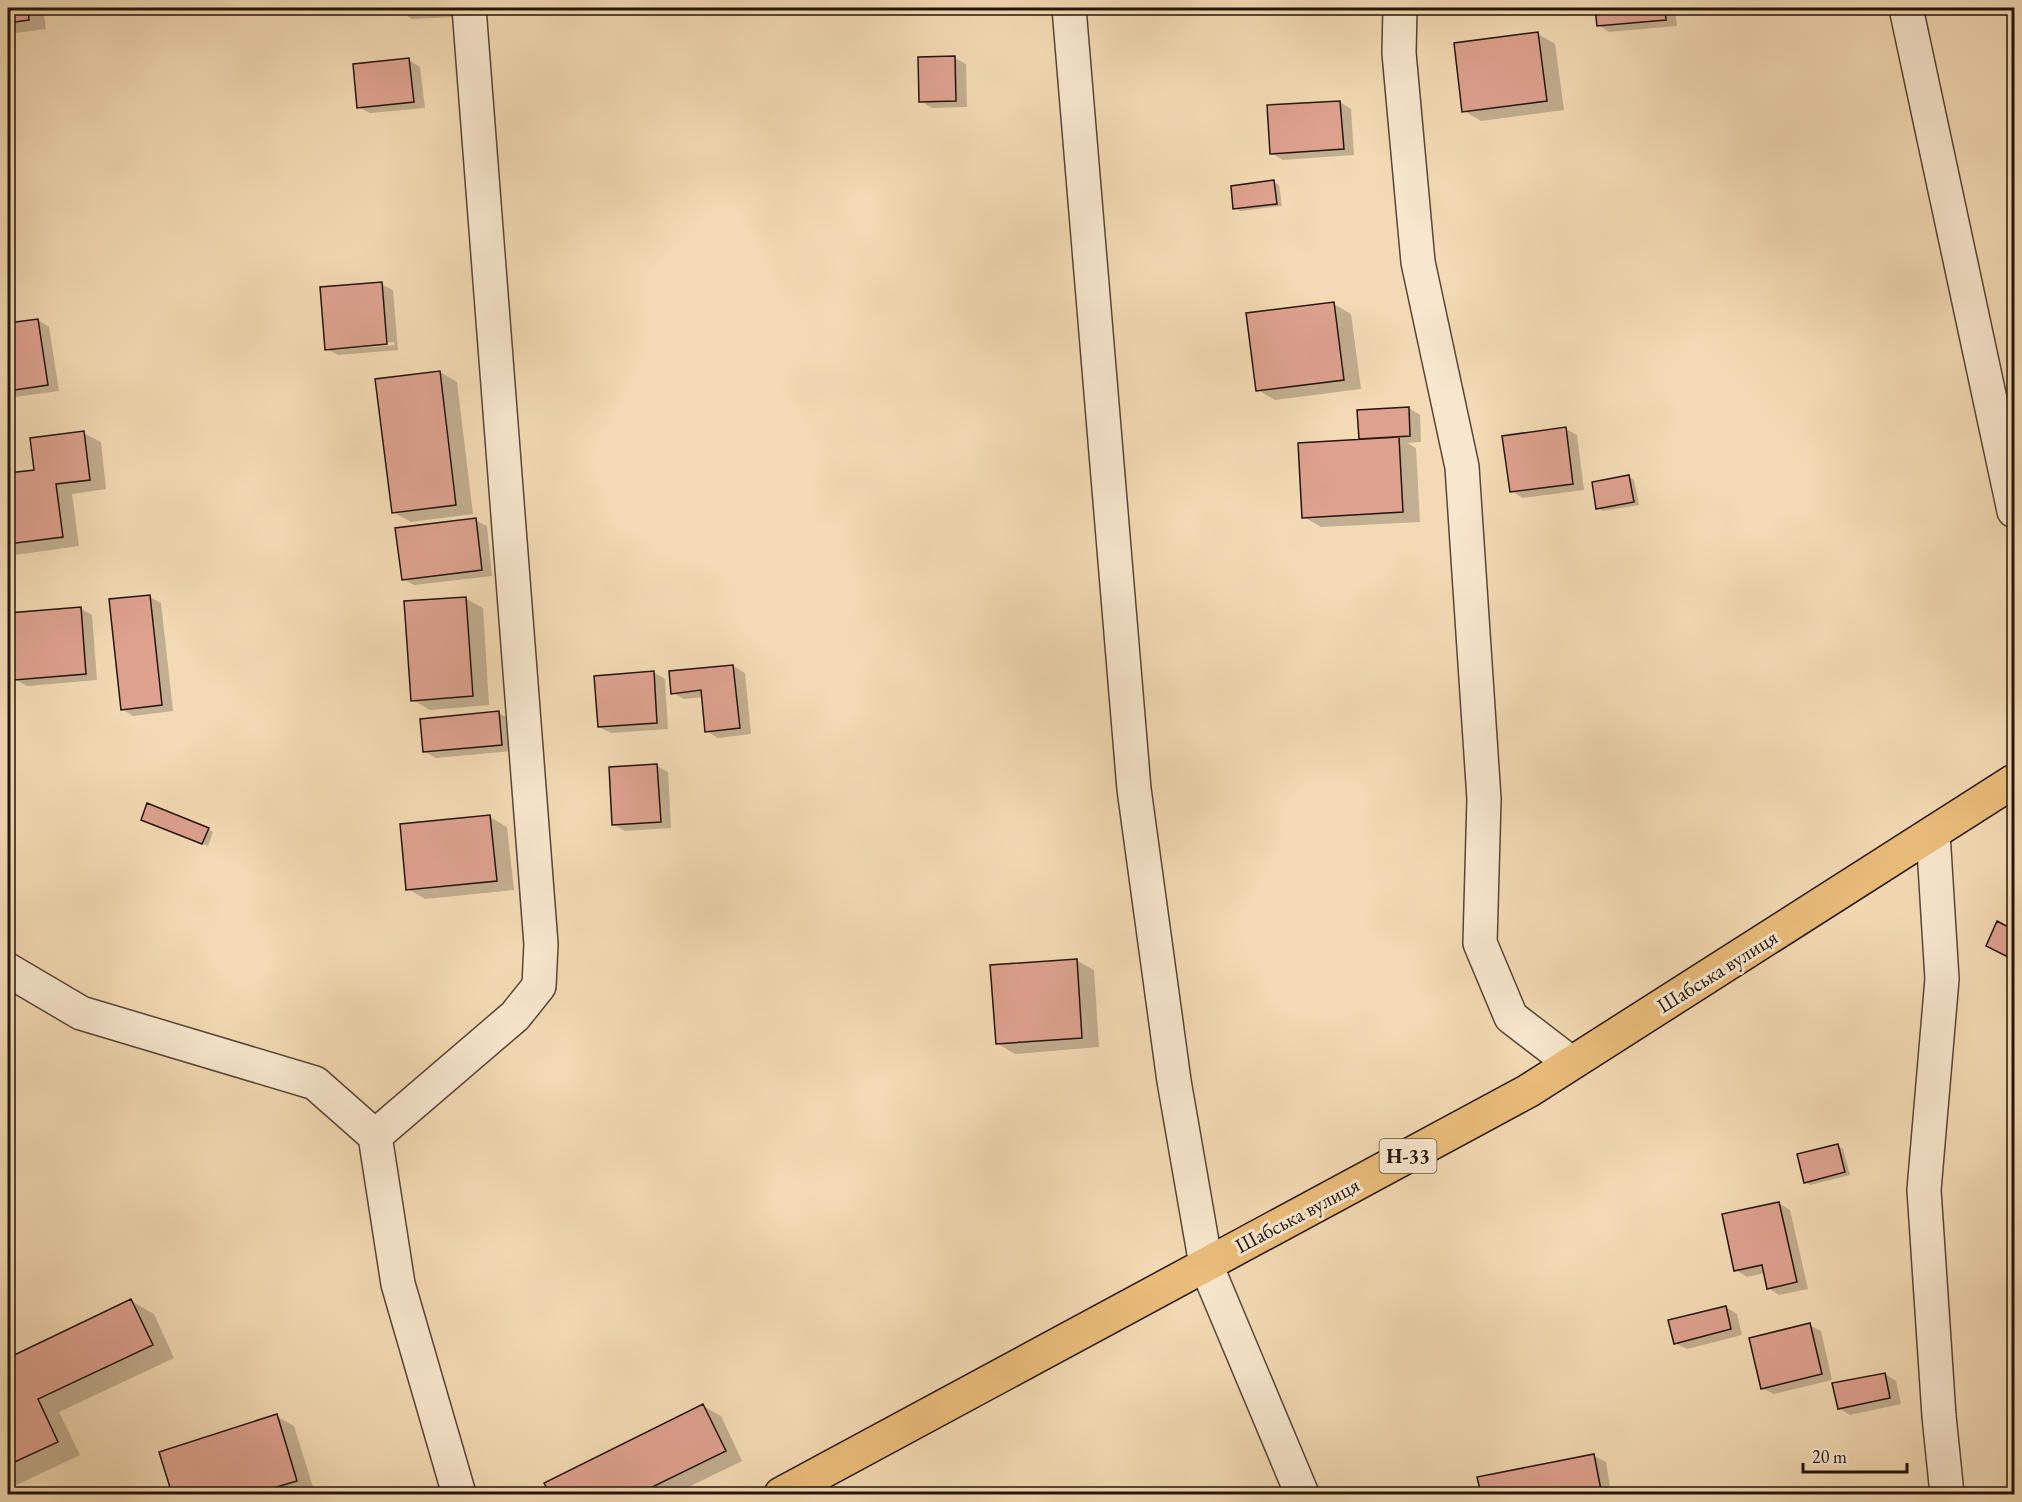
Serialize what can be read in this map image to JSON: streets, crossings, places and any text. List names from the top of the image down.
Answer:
{
  "streets": {
    "main road": ["Шабська вулиця", "Н-33"]
  },
  "scale_bar": "20 m"
}
